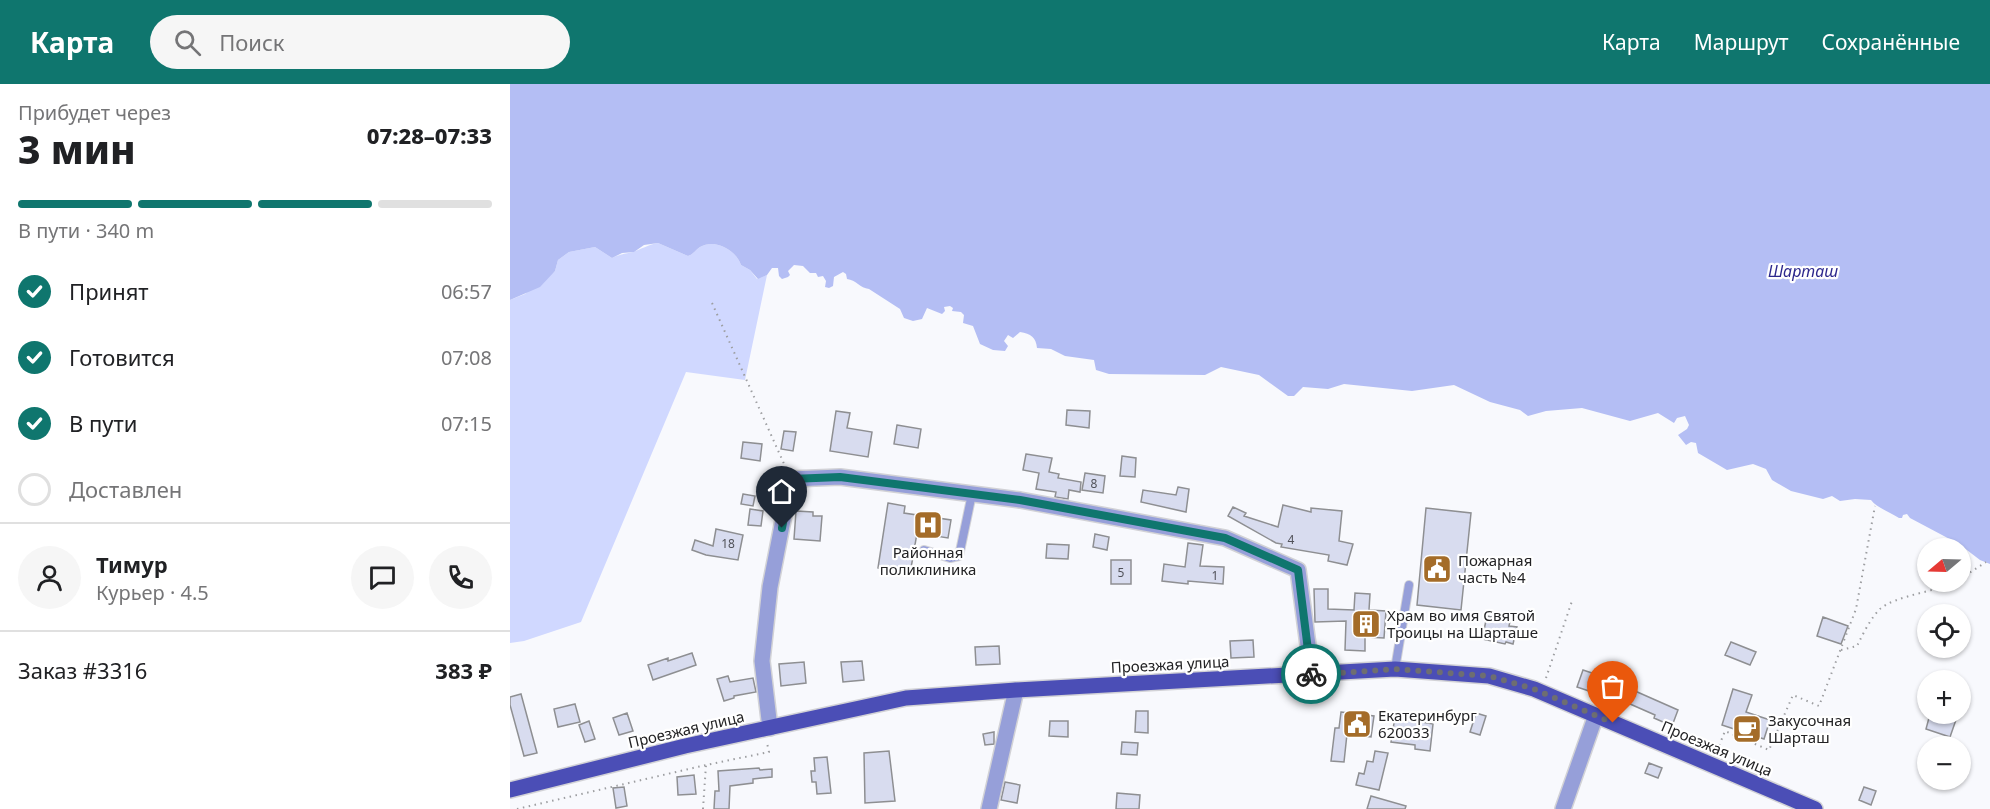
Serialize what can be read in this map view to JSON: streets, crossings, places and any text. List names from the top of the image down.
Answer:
{
  "streets": {
    "main road": ["Проезжая улица"]
  },
  "water": ["Шарташ"],
  "places": {
    "hospital": ["Районная поликлиника"],
    "public building": ["Пожарная часть №4", "Екатеринбург 620033"],
    "building": ["Храм во имя Святой Троицы на Шарташе"],
    "cafe": ["Закусочная Шарташ"]
  },
  "house_numbers": [
    "8",
    "4",
    "18",
    "5",
    "1"
  ],
  "north": "left",
  "page": {
    "header": "Карта",
    "search": "Поиск",
    "nav": ["Карта", "Маршрут", "Сохранённые"],
    "heading": ["3 мин", "Прибудет через", "07:28–07:33"],
    "panel": [
      "Тимур",
      "Курьер · 4.5",
      "Заказ #3316",
      "383 ₽"
    ],
    "bar": "В пути · 340 m",
    "list": [
      ["Принят", "06:57"],
      ["Готовится", "07:08"],
      ["В пути", "07:15"],
      "Доставлен"
    ],
    "map_buttons": ["+", "−"]
  }
}
